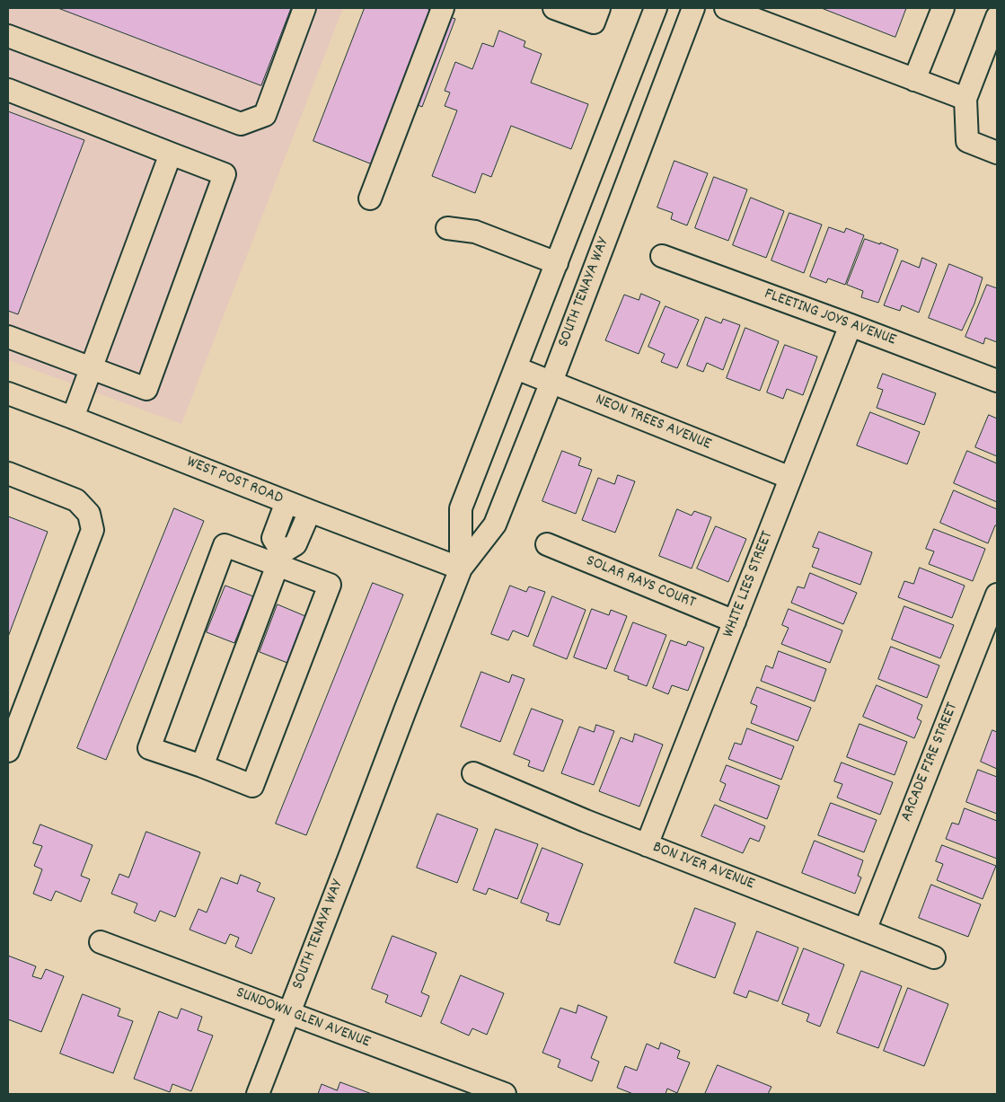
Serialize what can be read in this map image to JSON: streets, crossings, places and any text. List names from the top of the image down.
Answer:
{
  "streets": {
    "street": [
      "SOUTH TENAYA WAY",
      "FLEETING JOYS AVENUE",
      "NEON TREES AVENUE",
      "WEST POST ROAD",
      "SOLAR RAYS COURT",
      "WHITE LIES STREET",
      "ARCADE FIRE STREET",
      "BON IVER AVENUE",
      "SUNDOWN GLEN AVENUE"
    ]
  },
  "crossings": [
    ["SOUTH TENAYA WAY", "NEON TREES AVENUE"],
    ["SOUTH TENAYA WAY", "WEST POST ROAD"],
    ["SOUTH TENAYA WAY", "SUNDOWN GLEN AVENUE"],
    ["FLEETING JOYS AVENUE", "WHITE LIES STREET"],
    ["NEON TREES AVENUE", "WHITE LIES STREET"],
    ["SOLAR RAYS COURT", "WHITE LIES STREET"],
    ["WHITE LIES STREET", "BON IVER AVENUE"],
    ["ARCADE FIRE STREET", "BON IVER AVENUE"]
  ]
}
